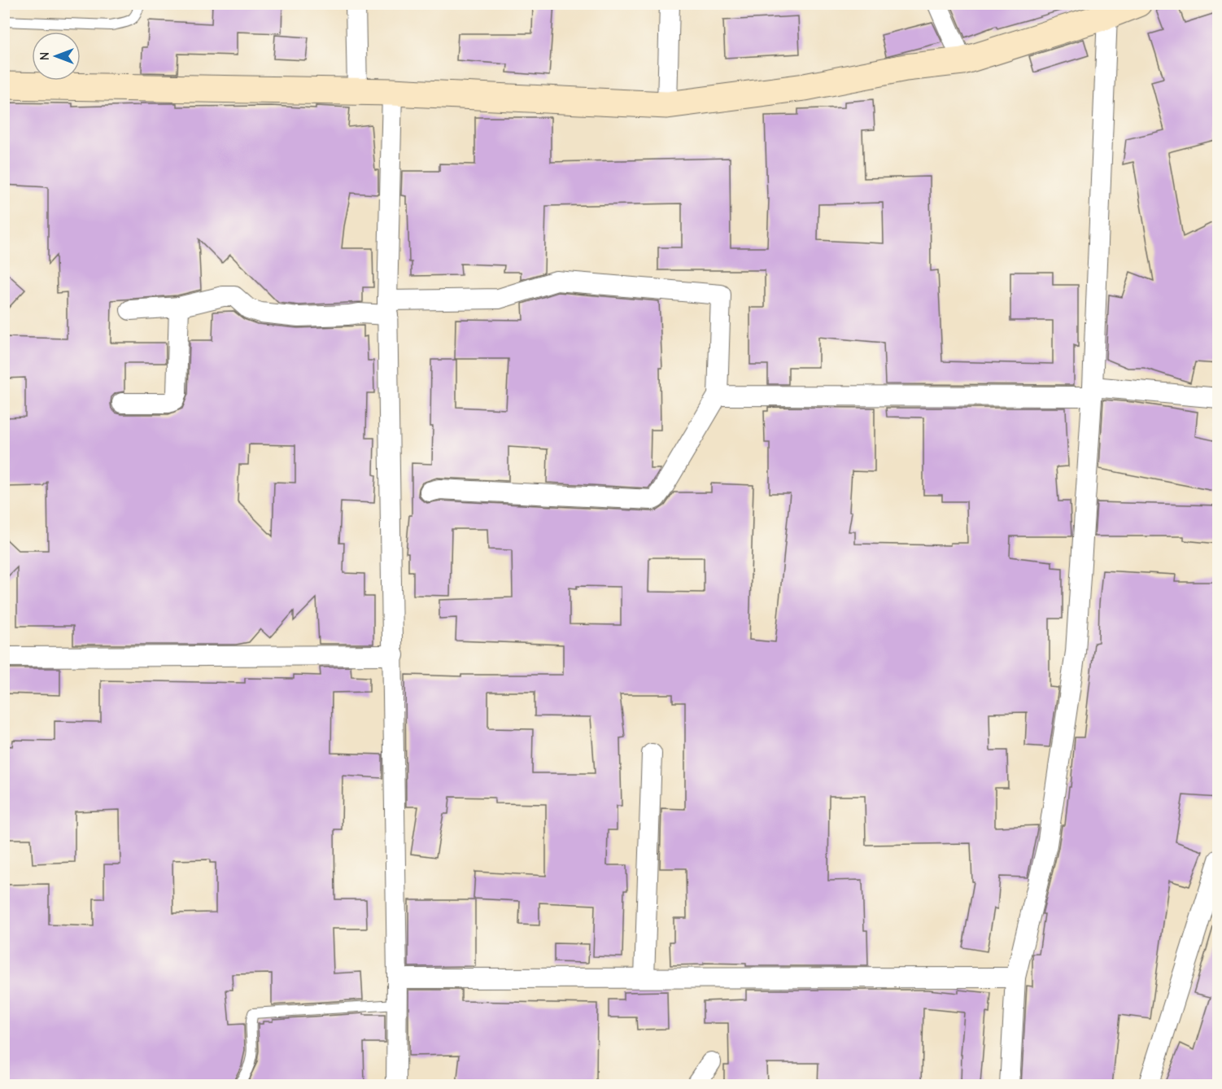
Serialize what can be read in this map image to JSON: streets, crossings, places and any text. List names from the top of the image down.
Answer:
{
  "north": "left"
}
